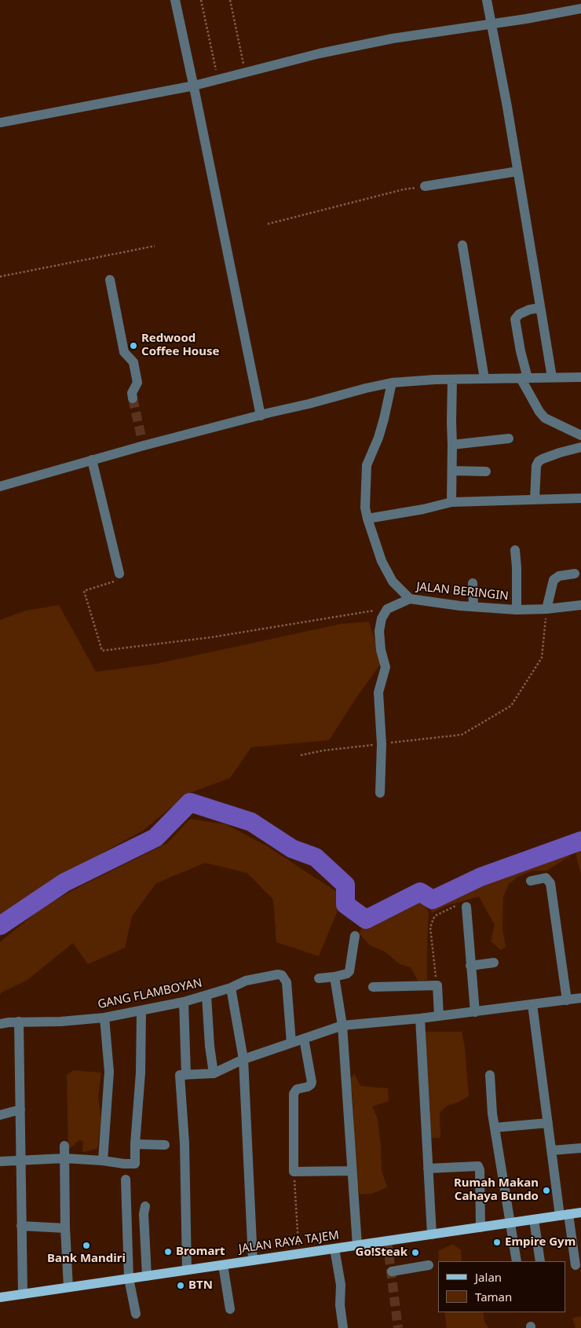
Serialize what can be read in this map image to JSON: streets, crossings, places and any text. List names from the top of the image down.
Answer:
{
  "streets": {
    "main road": ["JALAN RAYA TAJEM"],
    "street": ["JALAN BERINGIN", "GANG FLAMBOYAN"]
  },
  "places": [
    "Redwood Coffee House",
    "Rumah Makan Cahaya Bundo",
    "Empire Gym",
    "Bank Mandiri",
    "Bromart",
    "Go!Steak",
    "BTN"
  ],
  "legend": ["Jalan", "Taman"]
}
